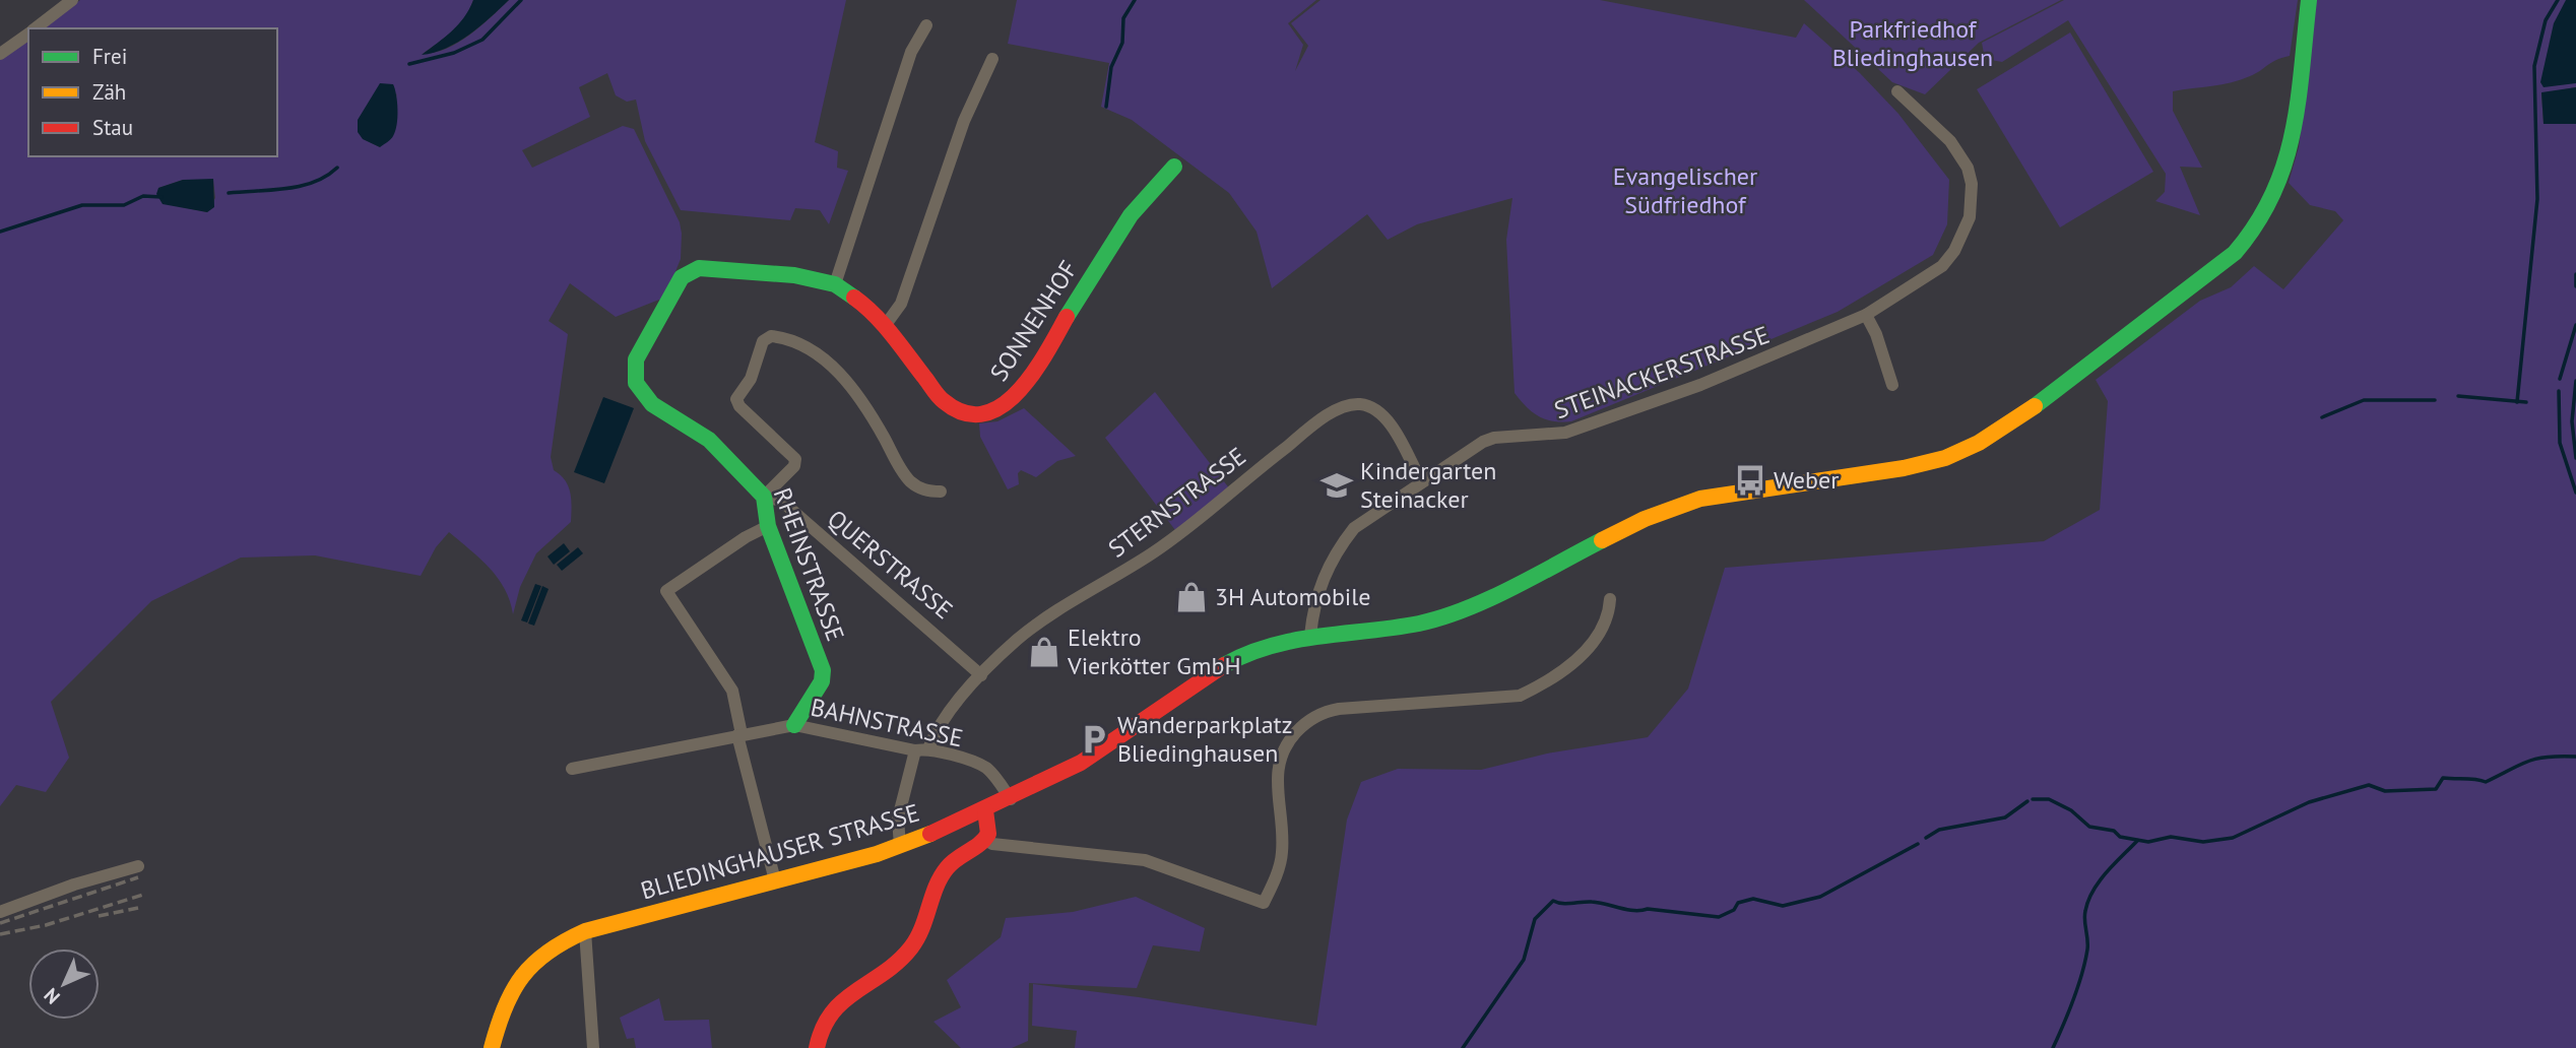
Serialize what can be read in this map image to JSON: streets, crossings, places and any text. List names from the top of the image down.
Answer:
{
  "streets": {
    "main road": ["SONNENHOF", "RHEINSTRASSE", "BLIEDINGHAUSER STRASSE"],
    "street": [
      "STEINACKERSTRASSE",
      "STERNSTRASSE",
      "QUERSTRASSE",
      "BAHNSTRASSE"
    ]
  },
  "crossings": [
    ["SONNENHOF", "RHEINSTRASSE"],
    ["STEINACKERSTRASSE", "STERNSTRASSE"],
    ["STEINACKERSTRASSE", "BLIEDINGHAUSER STRASSE"],
    ["STERNSTRASSE", "QUERSTRASSE"],
    ["STERNSTRASSE", "BAHNSTRASSE"],
    ["STERNSTRASSE", "BLIEDINGHAUSER STRASSE"],
    ["RHEINSTRASSE", "QUERSTRASSE"],
    ["RHEINSTRASSE", "BAHNSTRASSE"],
    ["BAHNSTRASSE", "BLIEDINGHAUSER STRASSE"]
  ],
  "parks": ["Parkfriedhof Bliedinghausen", "Evangelischer Südfriedhof"],
  "places": {
    "bus stop": ["Weber"],
    "school or university": ["Kindergarten Steinacker"],
    "shop": ["3H Automobile", "Elektro Vierkötter GmbH"],
    "parking": ["Wanderparkplatz Bliedinghausen"]
  },
  "legend": ["Frei", "Zäh", "Stau"],
  "north": "bottom left"
}
